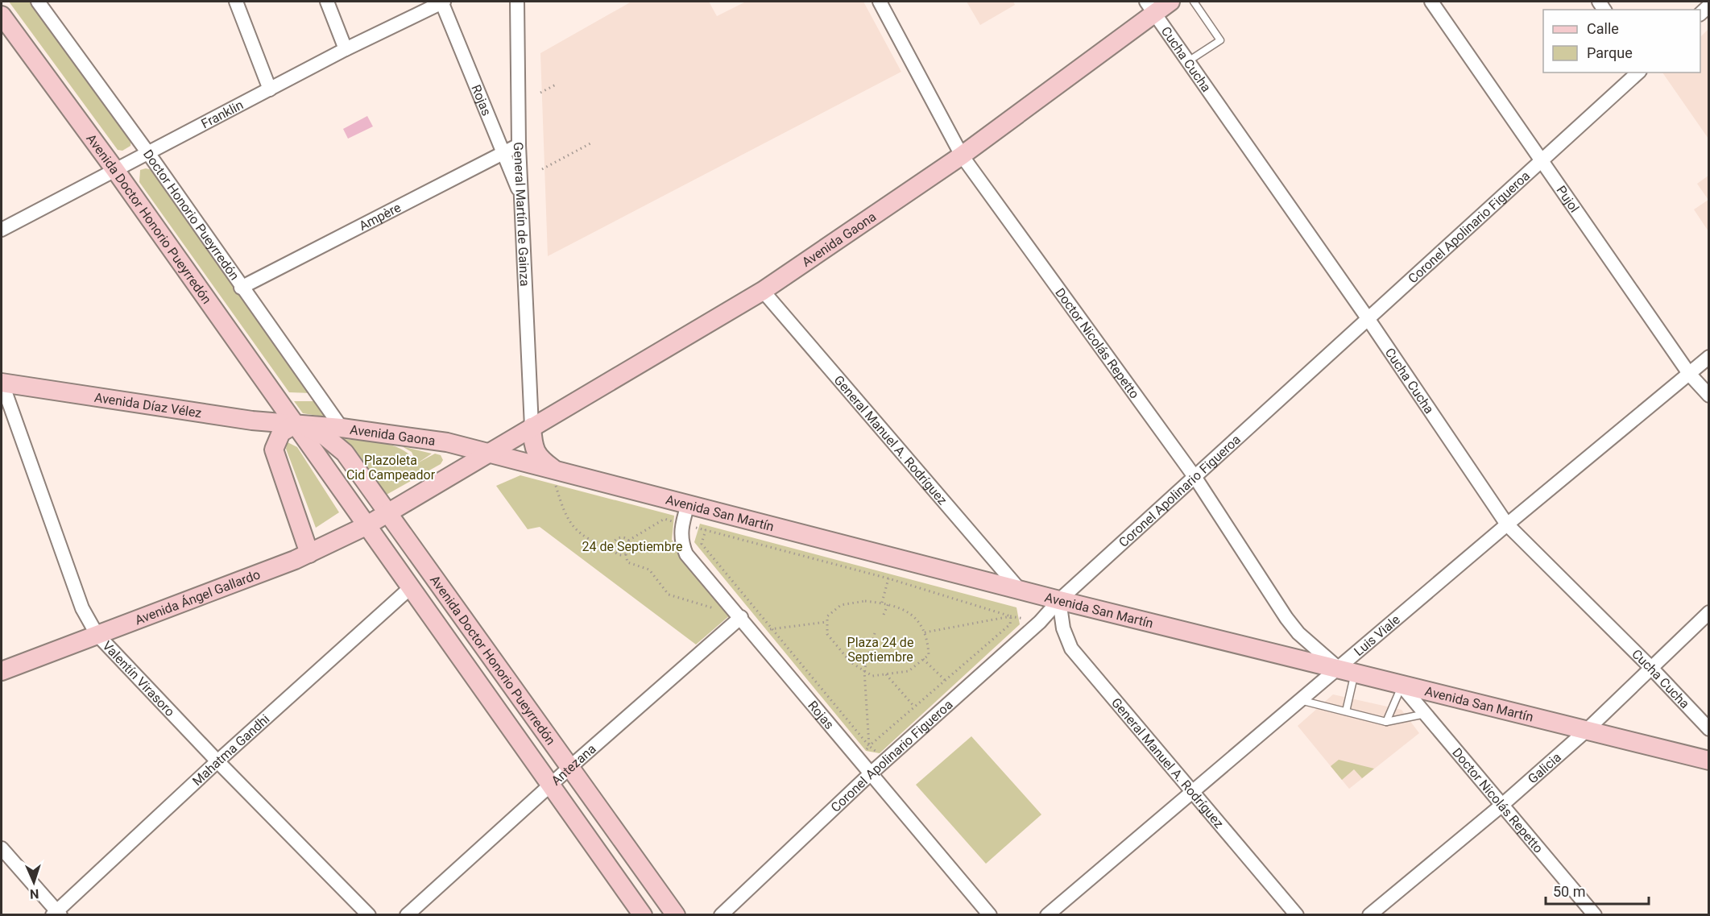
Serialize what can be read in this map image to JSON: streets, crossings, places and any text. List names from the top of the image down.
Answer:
{
  "streets": {
    "main road": [
      "Avenida Doctor Honorio Pueyrredón",
      "Avenida Gaona",
      "Avenida Díaz Vélez",
      "Avenida San Martín",
      "Avenida Ángel Gallardo"
    ],
    "street": [
      "Cucha Cucha",
      "Rojas",
      "Franklin",
      "Pujol",
      "Doctor Honorio Pueyrredón",
      "General Martín de Gainza",
      "Ampère",
      "Coronel Apolinario Figueroa",
      "Doctor Nicolás Repetto",
      "General Manuel A. Rodríguez",
      "Luis Viale",
      "Valentín Virasoro",
      "Mahatma Gandhi",
      "Antezana",
      "Galicia"
    ]
  },
  "crossings": [
    ["Cucha Cucha", "Coronel Apolinario Figueroa"],
    ["Cucha Cucha", "Avenida Gaona"],
    ["Cucha Cucha", "Luis Viale"],
    ["Cucha Cucha", "Galicia"],
    ["Rojas", "Franklin"],
    ["Rojas", "General Martín de Gainza"],
    ["Rojas", "Ampère"],
    ["Rojas", "Coronel Apolinario Figueroa"],
    ["Rojas", "Avenida San Martín"],
    ["Rojas", "Antezana"],
    ["Franklin", "Doctor Honorio Pueyrredón"],
    ["Franklin", "Avenida Doctor Honorio Pueyrredón"],
    ["Pujol", "Coronel Apolinario Figueroa"],
    ["Pujol", "Luis Viale"],
    ["Doctor Honorio Pueyrredón", "Ampère"],
    ["Doctor Honorio Pueyrredón", "Avenida Gaona"],
    ["General Martín de Gainza", "Ampère"],
    ["General Martín de Gainza", "Avenida Gaona"],
    ["Avenida Doctor Honorio Pueyrredón", "Avenida Gaona"],
    ["Avenida Doctor Honorio Pueyrredón", "Avenida Díaz Vélez"],
    ["Avenida Doctor Honorio Pueyrredón", "Avenida Ángel Gallardo"],
    ["Avenida Doctor Honorio Pueyrredón", "Mahatma Gandhi"],
    ["Avenida Doctor Honorio Pueyrredón", "Antezana"],
    ["Coronel Apolinario Figueroa", "Doctor Nicolás Repetto"],
    ["Coronel Apolinario Figueroa", "General Manuel A. Rodríguez"],
    ["Coronel Apolinario Figueroa", "Avenida San Martín"],
    ["Avenida Gaona", "Doctor Nicolás Repetto"],
    ["Avenida Gaona", "Avenida Díaz Vélez"],
    ["Avenida Gaona", "General Manuel A. Rodríguez"],
    ["Avenida Gaona", "Avenida San Martín"],
    ["Avenida Gaona", "Avenida Ángel Gallardo"],
    ["Doctor Nicolás Repetto", "Avenida San Martín"],
    ["Doctor Nicolás Repetto", "Luis Viale"],
    ["Doctor Nicolás Repetto", "Galicia"],
    ["Avenida Díaz Vélez", "Valentín Virasoro"],
    ["General Manuel A. Rodríguez", "Avenida San Martín"],
    ["General Manuel A. Rodríguez", "Luis Viale"],
    ["Avenida San Martín", "Luis Viale"],
    ["Avenida San Martín", "Galicia"],
    ["Avenida Ángel Gallardo", "Valentín Virasoro"],
    ["Valentín Virasoro", "Mahatma Gandhi"]
  ],
  "parks": ["Plazoleta Cid Campeador", "24 de Septiembre", "Plaza 24 de Septiembre"],
  "legend": ["Calle", "Parque"],
  "scale_bar": "50 m",
  "north": "bottom"
}
